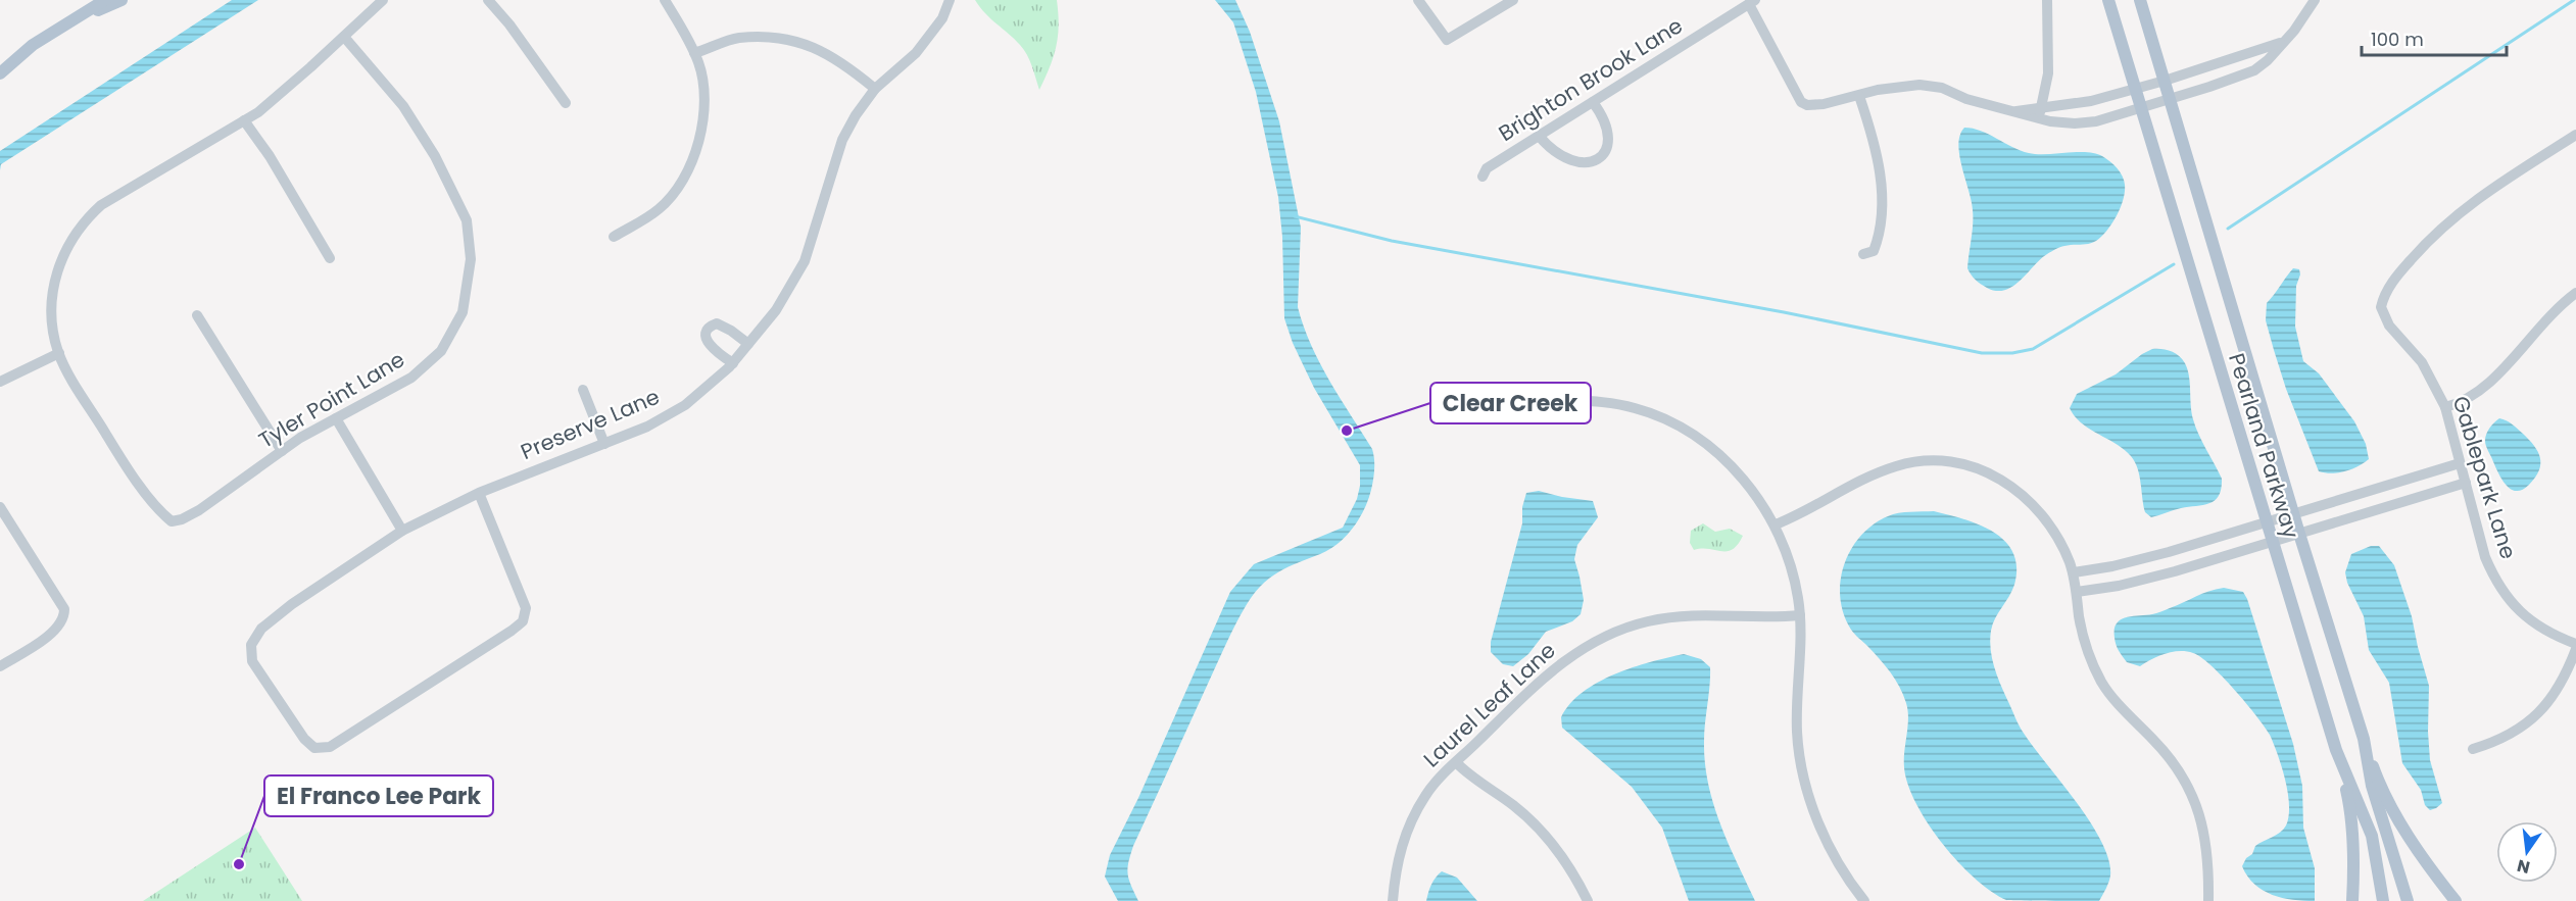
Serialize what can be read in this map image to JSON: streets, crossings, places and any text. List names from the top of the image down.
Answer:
{
  "streets": {
    "main road": ["Pearland Parkway"],
    "street": [
      "Brighton Brook Lane",
      "Tyler Point Lane",
      "Preserve Lane",
      "Gablepark Lane",
      "Laurel Leaf Lane"
    ]
  },
  "places": ["Clear Creek", "El Franco Lee Park"],
  "scale_bar": "100 m",
  "north": "bottom"
}
